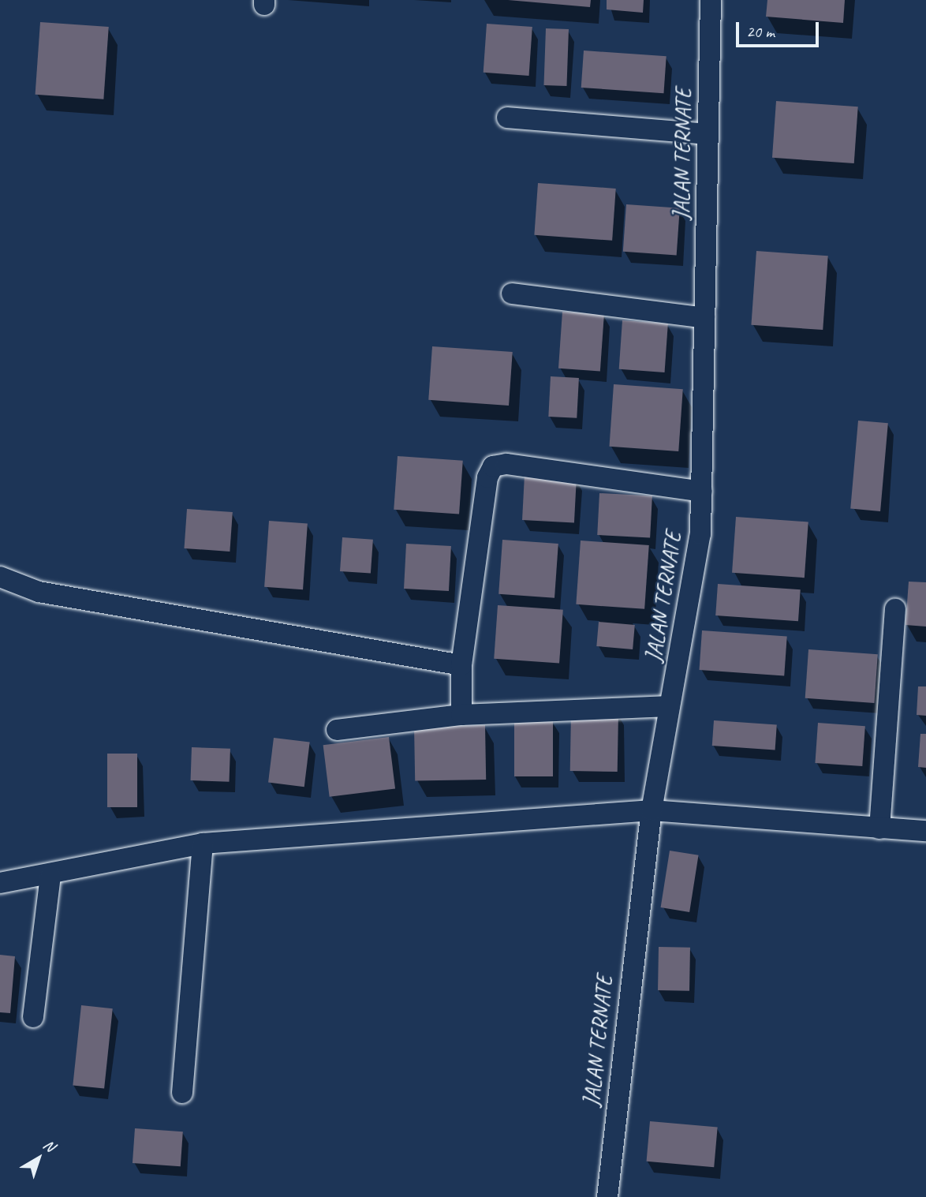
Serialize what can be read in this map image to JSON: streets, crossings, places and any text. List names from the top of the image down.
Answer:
{
  "streets": {
    "street": ["JALAN TERNATE"]
  },
  "scale_bar": "20 m",
  "north": "top right"
}
